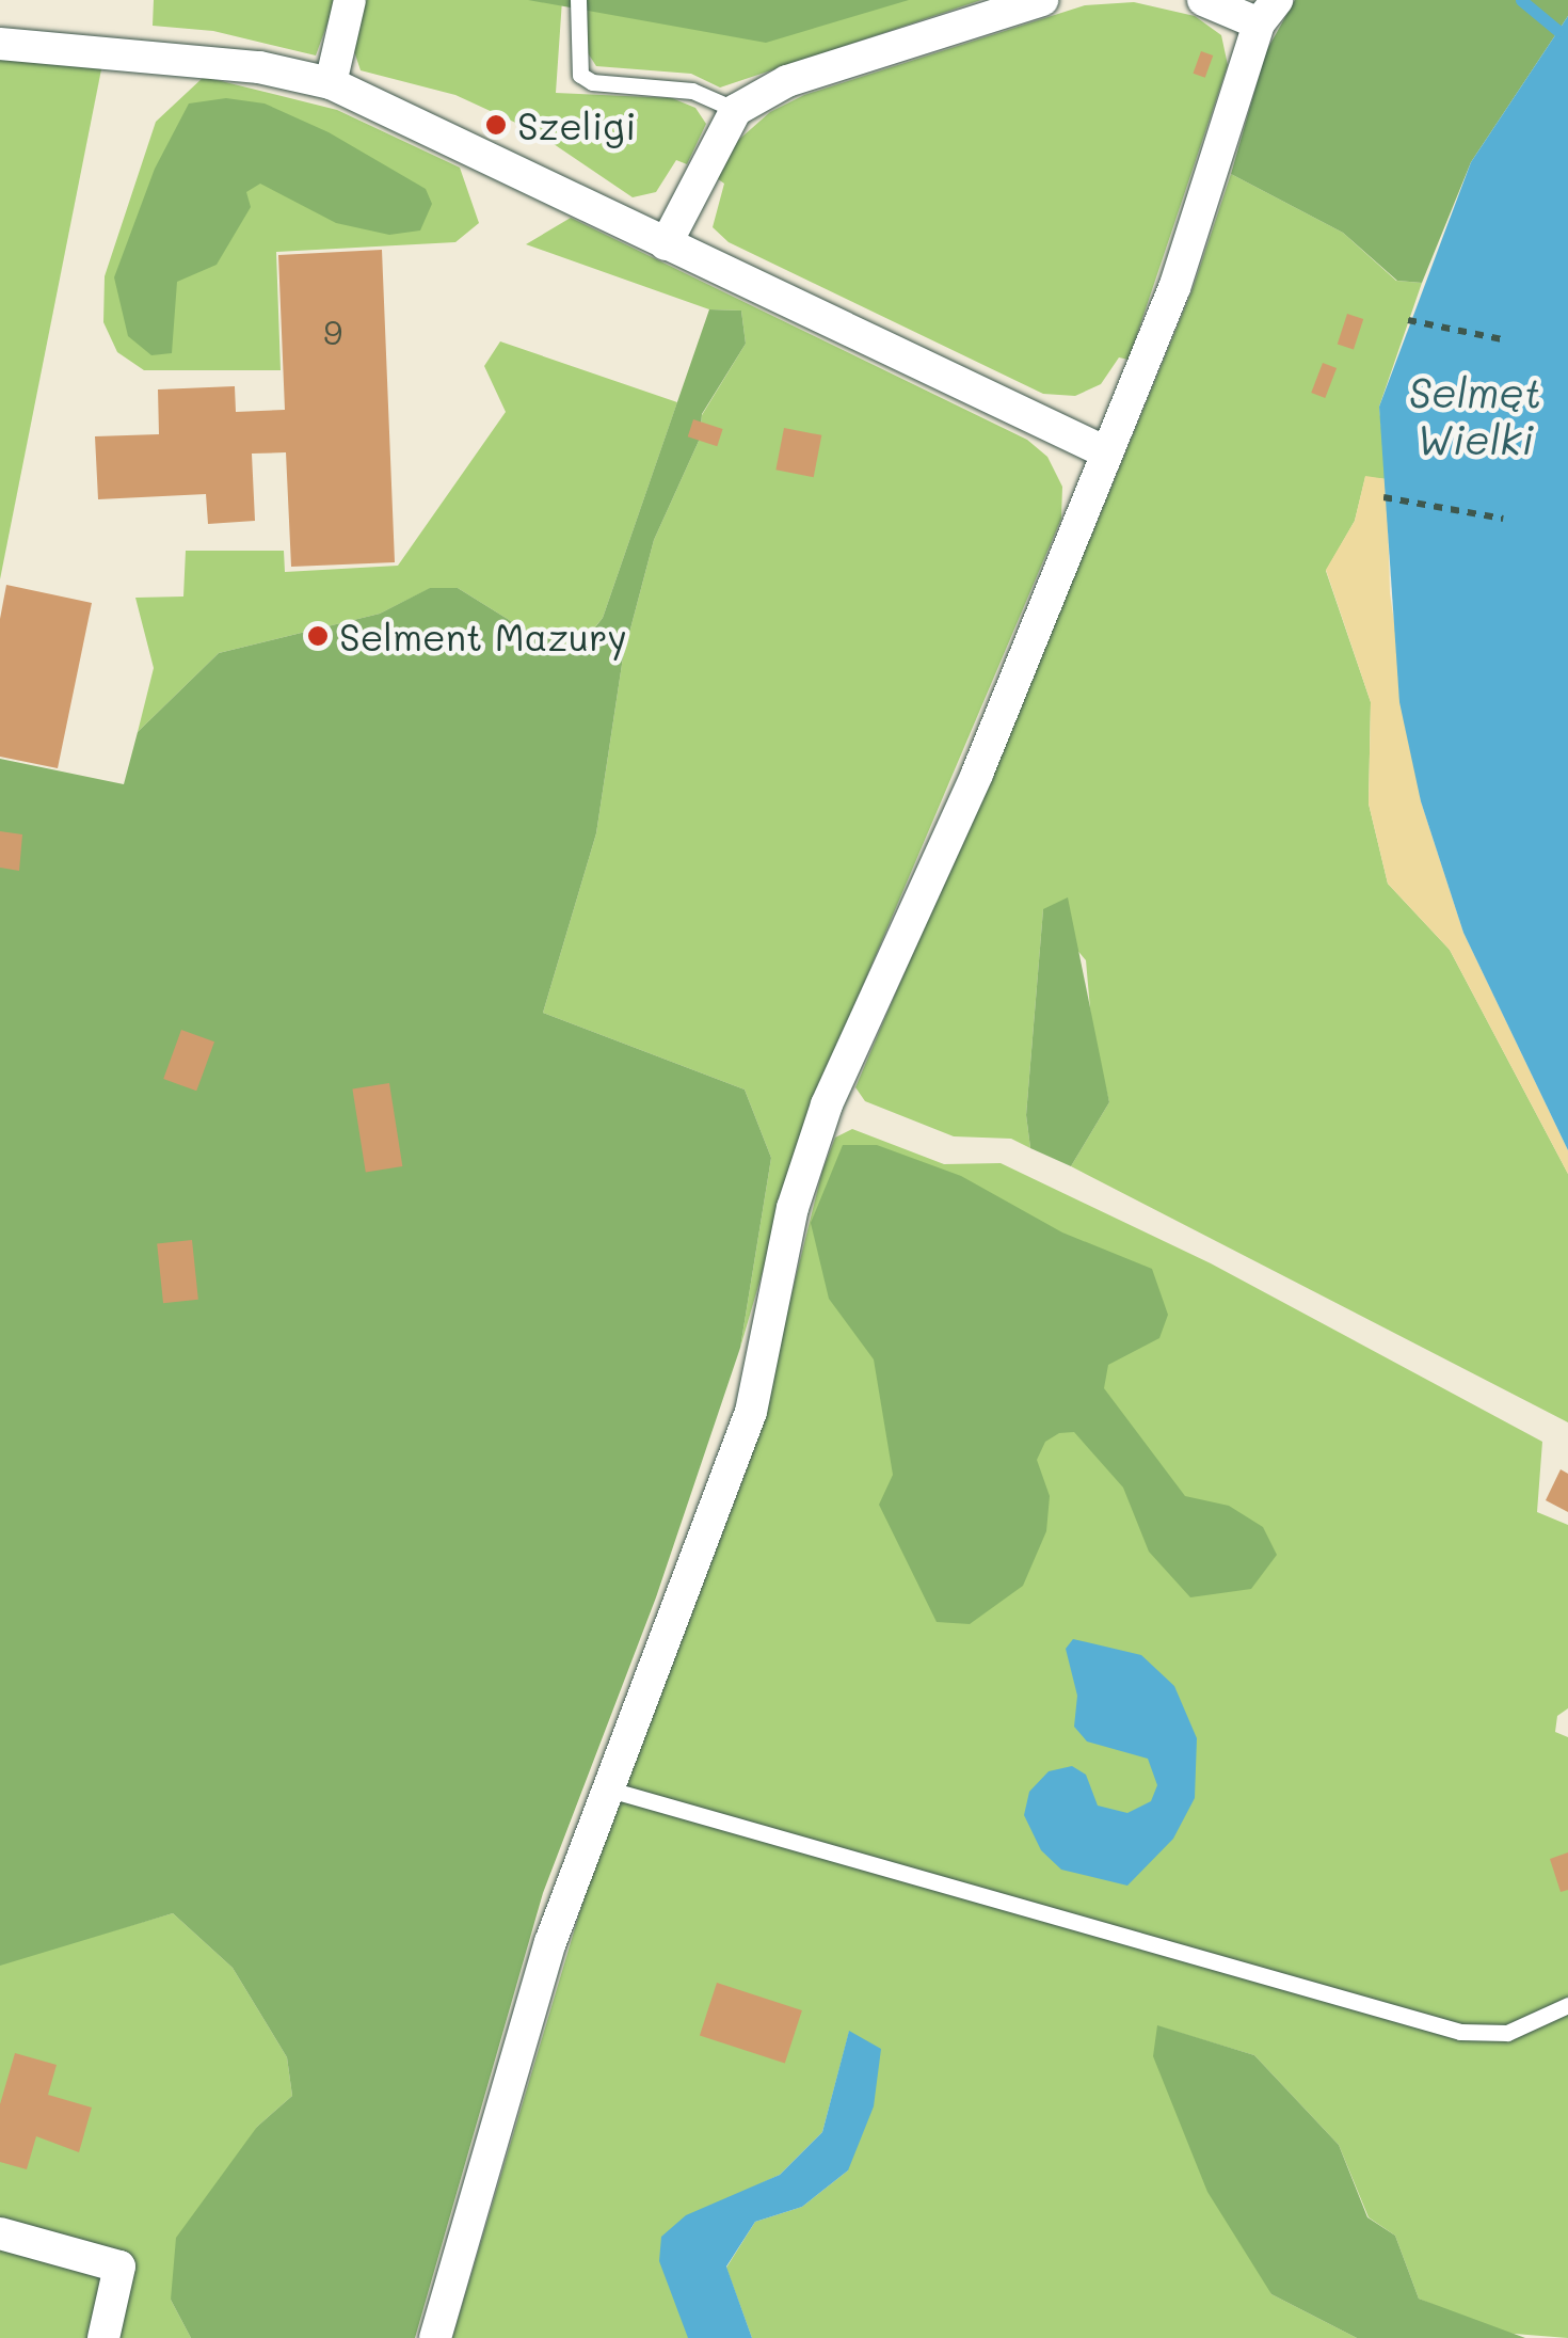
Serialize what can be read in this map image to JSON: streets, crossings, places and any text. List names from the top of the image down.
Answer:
{
  "water": ["Selmęt Wielki"],
  "places": ["Szeligi", "Selment Mazury"],
  "house_numbers": ["9"]
}
